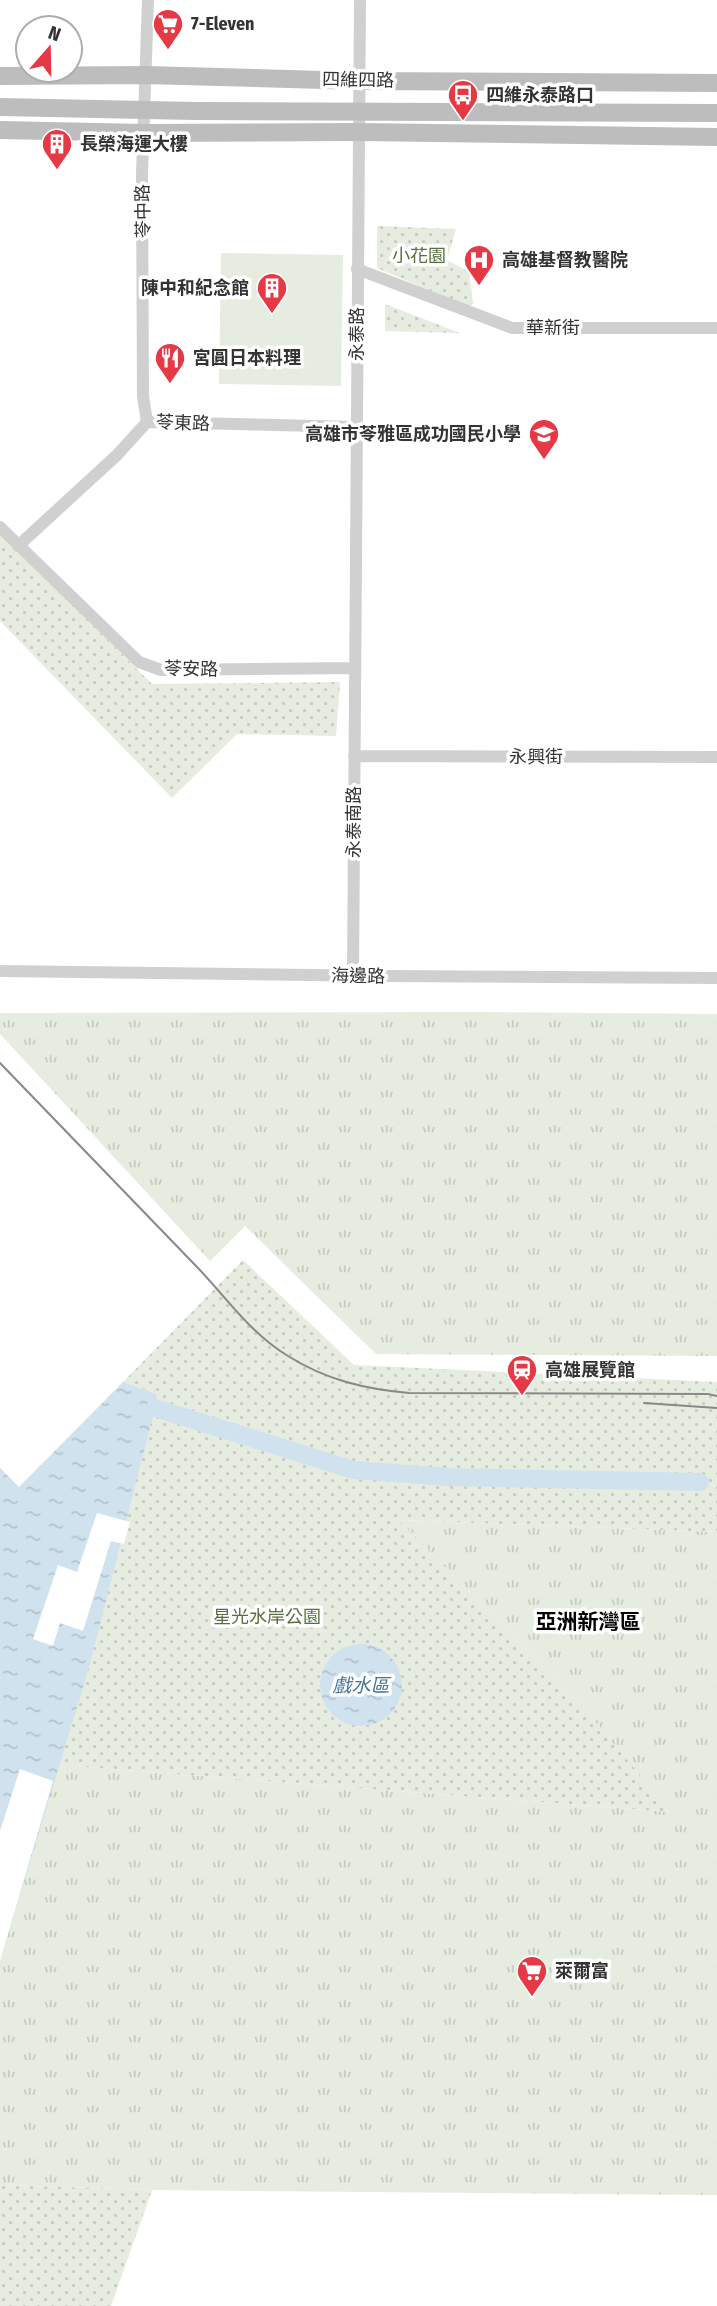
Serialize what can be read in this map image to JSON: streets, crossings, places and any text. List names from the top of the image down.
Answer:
{
  "streets": {
    "street": [
      "四維四路",
      "苓中路",
      "華新街",
      "永泰路",
      "苓東路",
      "苓安路",
      "永興街",
      "永泰南路",
      "海邊路"
    ]
  },
  "crossings": [
    ["四維四路", "苓中路"],
    ["四維四路", "永泰路"],
    ["苓中路", "苓東路"],
    ["華新街", "永泰路"],
    ["永泰路", "苓東路"],
    ["永泰路", "苓安路"],
    ["永泰路", "永泰南路"],
    ["苓東路", "苓安路"],
    ["苓安路", "永泰南路"],
    ["永興街", "永泰南路"],
    ["永泰南路", "海邊路"]
  ],
  "districts": ["亞洲新灣區"],
  "water": ["戲水區"],
  "parks": ["小花園", "星光水岸公園"],
  "places": {
    "supermarket": ["7-Eleven", "萊爾富"],
    "bus stop": ["四維永泰路口"],
    "building": ["長榮海運大樓", "陳中和紀念館"],
    "hospital": ["高雄基督教醫院"],
    "restaurant": ["宮圓日本料理"],
    "school or university": ["高雄市苓雅區成功國民小學"],
    "station": ["高雄展覽館"]
  },
  "north": "top"
}
